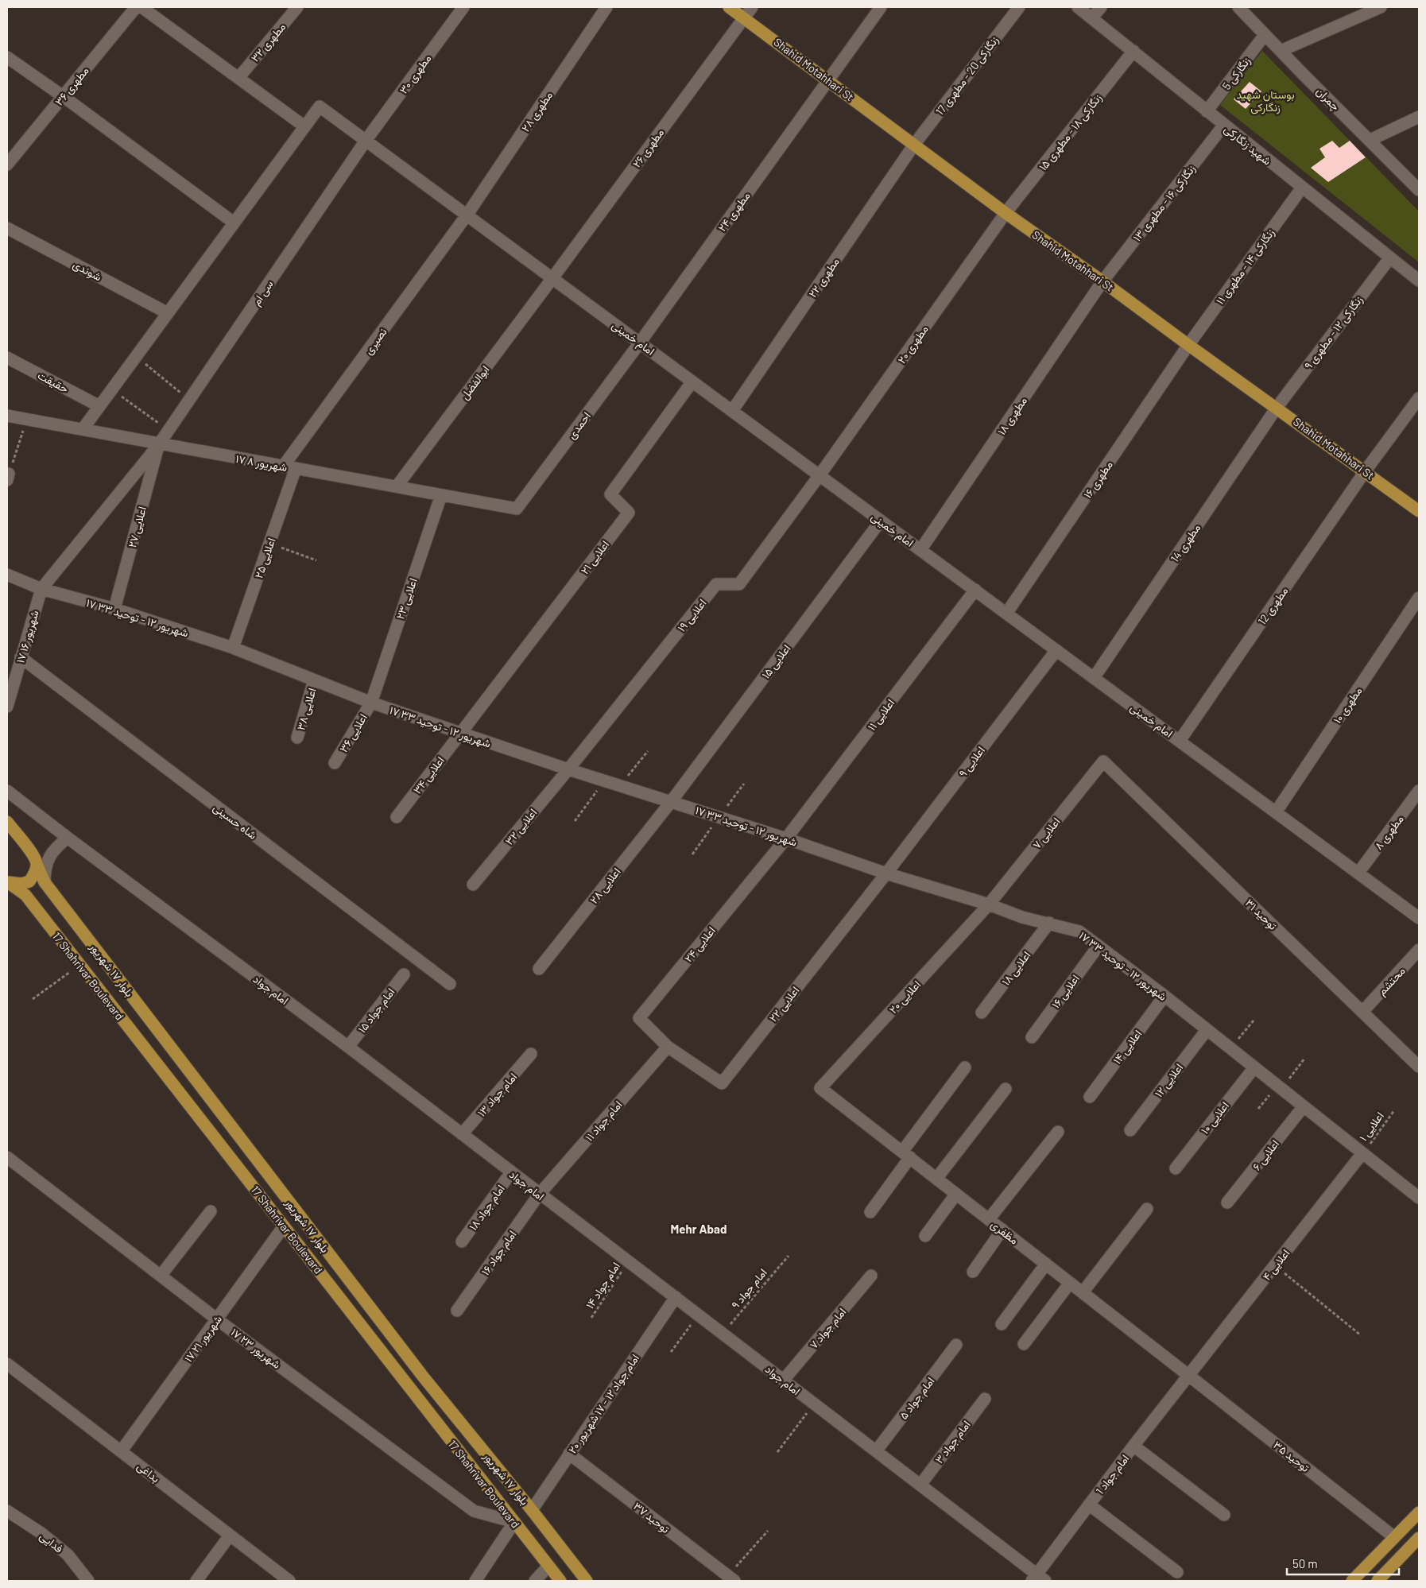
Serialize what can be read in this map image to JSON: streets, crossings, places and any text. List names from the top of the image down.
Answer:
{
  "streets": {
    "main road": ["Shahid Motahhari St", "بلوار ۱۷ شهریور", "17 Shahrivar Boulevard"],
    "street": [
      "مطهری ۳۲",
      "زنگارکی 5",
      "مطهری ۳۰",
      "زنگارکی 20 - مطهری 17",
      "مطهری ۳۶",
      "چمران",
      "مطهری ۲۸",
      "زنگارکی ۱۸ - مطهری ۱۵",
      "شهید زنگارکی",
      "مطهری ۲۶",
      "زنگارکی ۱۶ - مطهری ۱۳",
      "مطهری ۲۴",
      "زنگارکی ۱۴ - مطهری ۱۱",
      "شوندی",
      "مطهری ۲۲",
      "سی ام",
      "زنگارکی ۱۲ - مطهری ۹",
      "امام خمینی",
      "نصیری",
      "مطهری ۲۰",
      "حقیقت",
      "ابوالفضل",
      "مطهری ۱۸",
      "احمدی",
      "۱۷ شهریور ۸",
      "مطهری ۱۶",
      "اعلایی ۲۷",
      "مطهری 14",
      "اعلایی ۲۱",
      "اعلایی ۲۵",
      "اعلایی ۲۳",
      "مطهری 12",
      "اعلایی ۱۹",
      "۱۷ شهریور ۱۲ - توحید ۳۳",
      "۱۷ شهریور ۱۶",
      "اعلایی ۱۵",
      "مطهری ۱۰",
      "اعلایی ۳۸",
      "اعلایی ۱۱",
      "اعلایی ۳۶",
      "اعلایی ۹",
      "اعلایی ۳۴",
      "شاه حسینی",
      "اعلایی ۳۲",
      "مطهری ۸",
      "اعلایی ۷",
      "اعلایی ۲۸",
      "توحید ۳۱",
      "اعلایی ۲۴",
      "اعلایی ۱۸",
      "محتشم",
      "امام جواد",
      "اعلایی ۱۶",
      "اعلایی ۲۰",
      "اعلایی ۲۲",
      "امام جواد ۱۵",
      "اعلایی ۱۴",
      "اعلایی ۱۲",
      "امام جواد ۱۳",
      "اعلایی ۱۰",
      "امام جواد ۱۱",
      "اعلایی ۶",
      "امام جواد ۱۸",
      "مظفری",
      "امام جواد ۱۶",
      "اعلایی ۴",
      "امام جواد ۷",
      "۱۷ شهریور ۲۱",
      "۱۷ شهریور ۲۳",
      "امام جواد ۵",
      "امام جواد ۱۲ - ۱۷ شهریور ۲۰",
      "امام جواد ۳",
      "توحید ۳۵",
      "بداغی",
      "امام جواد 1",
      "توحید ۳۷",
      "فدایی"
    ],
    "path": ["اعلایی ۱", "امام جواد ۱۴", "امام جواد ۹"]
  },
  "crossings": [
    ["Shahid Motahhari St", "زنگارکی 20 - مطهری 17"],
    ["Shahid Motahhari St", "زنگارکی ۱۸ - مطهری ۱۵"],
    ["Shahid Motahhari St", "مطهری ۲۶"],
    ["Shahid Motahhari St", "زنگارکی ۱۶ - مطهری ۱۳"],
    ["Shahid Motahhari St", "مطهری ۲۴"],
    ["Shahid Motahhari St", "زنگارکی ۱۴ - مطهری ۱۱"],
    ["Shahid Motahhari St", "مطهری ۲۲"],
    ["Shahid Motahhari St", "زنگارکی ۱۲ - مطهری ۹"],
    ["Shahid Motahhari St", "مطهری ۲۰"],
    ["Shahid Motahhari St", "مطهری ۱۸"],
    ["Shahid Motahhari St", "مطهری ۱۶"],
    ["Shahid Motahhari St", "مطهری 14"],
    ["Shahid Motahhari St", "مطهری 12"],
    ["زنگارکی 5", "چمران"],
    ["زنگارکی 5", "شهید زنگارکی"],
    ["مطهری ۳۰", "سی ام"],
    ["مطهری ۳۰", "امام خمینی"],
    ["زنگارکی 20 - مطهری 17", "مطهری ۲۲"],
    ["مطهری ۲۸", "امام خمینی"],
    ["مطهری ۲۸", "نصیری"],
    ["زنگارکی ۱۸ - مطهری ۱۵", "شهید زنگارکی"],
    ["زنگارکی ۱۸ - مطهری ۱۵", "مطهری ۲۰"],
    ["شهید زنگارکی", "زنگارکی ۱۶ - مطهری ۱۳"],
    ["شهید زنگارکی", "زنگارکی ۱۴ - مطهری ۱۱"],
    ["شهید زنگارکی", "زنگارکی ۱۲ - مطهری ۹"],
    ["مطهری ۲۶", "امام خمینی"],
    ["مطهری ۲۶", "ابوالفضل"],
    ["زنگارکی ۱۶ - مطهری ۱۳", "مطهری ۱۸"],
    ["مطهری ۲۴", "امام خمینی"],
    ["مطهری ۲۴", "احمدی"],
    ["زنگارکی ۱۴ - مطهری ۱۱", "مطهری ۱۶"],
    ["مطهری ۲۲", "امام خمینی"],
    ["سی ام", "امام خمینی"],
    ["سی ام", "۱۷ شهریور ۸"],
    ["سی ام", "اعلایی ۲۷"],
    ["سی ام", "۱۷ شهریور ۱۲ - توحید ۳۳"],
    ["سی ام", "۱۷ شهریور ۱۶"],
    ["زنگارکی ۱۲ - مطهری ۹", "مطهری 14"],
    ["امام خمینی", "نصیری"],
    ["امام خمینی", "مطهری ۲۰"],
    ["امام خمینی", "ابوالفضل"],
    ["امام خمینی", "مطهری ۱۸"],
    ["امام خمینی", "احمدی"],
    ["امام خمینی", "مطهری ۱۶"],
    ["امام خمینی", "مطهری 14"],
    ["امام خمینی", "اعلایی ۲۱"],
    ["امام خمینی", "مطهری 12"],
    ["امام خمینی", "اعلایی ۱۹"],
    ["امام خمینی", "اعلایی ۱۵"],
    ["امام خمینی", "مطهری ۱۰"],
    ["امام خمینی", "اعلایی ۱۱"],
    ["امام خمینی", "اعلایی ۹"],
    ["امام خمینی", "مطهری ۸"],
    ["نصیری", "۱۷ شهریور ۸"],
    ["مطهری ۲۰", "اعلایی ۱۹"],
    ["ابوالفضل", "۱۷ شهریور ۸"],
    ["احمدی", "۱۷ شهریور ۸"],
    ["۱۷ شهریور ۸", "اعلایی ۲۷"],
    ["۱۷ شهریور ۸", "اعلایی ۲۵"],
    ["۱۷ شهریور ۸", "اعلایی ۲۳"],
    ["اعلایی ۲۷", "۱۷ شهریور ۱۲ - توحید ۳۳"],
    ["اعلایی ۲۱", "۱۷ شهریور ۱۲ - توحید ۳۳"],
    ["اعلایی ۲۱", "اعلایی ۳۴"],
    ["اعلایی ۲۵", "۱۷ شهریور ۱۲ - توحید ۳۳"],
    ["اعلایی ۲۳", "۱۷ شهریور ۱۲ - توحید ۳۳"],
    ["اعلایی ۲۳", "اعلایی ۳۶"],
    ["اعلایی ۱۹", "۱۷ شهریور ۱۲ - توحید ۳۳"],
    ["اعلایی ۱۹", "اعلایی ۳۲"],
    ["۱۷ شهریور ۱۲ - توحید ۳۳", "۱۷ شهریور ۱۶"],
    ["۱۷ شهریور ۱۲ - توحید ۳۳", "اعلایی ۱۵"],
    ["۱۷ شهریور ۱۲ - توحید ۳۳", "اعلایی ۳۸"],
    ["۱۷ شهریور ۱۲ - توحید ۳۳", "اعلایی ۱۱"],
    ["۱۷ شهریور ۱۲ - توحید ۳۳", "اعلایی ۳۶"],
    ["۱۷ شهریور ۱۲ - توحید ۳۳", "اعلایی ۹"],
    ["۱۷ شهریور ۱۲ - توحید ۳۳", "اعلایی ۳۴"],
    ["۱۷ شهریور ۱۲ - توحید ۳۳", "اعلایی ۳۲"],
    ["۱۷ شهریور ۱۲ - توحید ۳۳", "اعلایی ۷"],
    ["۱۷ شهریور ۱۲ - توحید ۳۳", "اعلایی ۲۸"],
    ["۱۷ شهریور ۱۲ - توحید ۳۳", "اعلایی ۲۴"],
    ["۱۷ شهریور ۱۲ - توحید ۳۳", "اعلایی ۱۸"],
    ["۱۷ شهریور ۱۲ - توحید ۳۳", "اعلایی ۱۶"],
    ["۱۷ شهریور ۱۲ - توحید ۳۳", "اعلایی ۲۰"],
    ["۱۷ شهریور ۱۲ - توحید ۳۳", "اعلایی ۲۲"],
    ["۱۷ شهریور ۱۲ - توحید ۳۳", "اعلایی ۱۴"],
    ["۱۷ شهریور ۱۲ - توحید ۳۳", "اعلایی ۱۲"],
    ["۱۷ شهریور ۱۲ - توحید ۳۳", "اعلایی ۱۰"],
    ["۱۷ شهریور ۱۲ - توحید ۳۳", "اعلایی ۱"],
    ["۱۷ شهریور ۱۲ - توحید ۳۳", "اعلایی ۶"],
    ["۱۷ شهریور ۱۲ - توحید ۳۳", "اعلایی ۴"],
    ["۱۷ شهریور ۱۶", "شاه حسینی"],
    ["اعلایی ۱۵", "اعلایی ۲۸"],
    ["اعلایی ۱۱", "اعلایی ۲۴"],
    ["اعلایی ۹", "اعلایی ۲۲"],
    ["اعلایی ۷", "توحید ۳۱"],
    ["اعلایی ۷", "اعلایی ۲۰"],
    ["توحید ۳۱", "محتشم"],
    ["اعلایی ۲۴", "اعلایی ۲۲"],
    ["اعلایی ۲۴", "امام جواد ۱۱"],
    ["بلوار ۱۷ شهریور", "امام جواد ۱۲ - ۱۷ شهریور ۲۰"],
    ["17 Shahrivar Boulevard", "۱۷ شهریور ۲۱"],
    ["17 Shahrivar Boulevard", "۱۷ شهریور ۲۳"],
    ["امام جواد", "امام جواد ۱۵"],
    ["امام جواد", "امام جواد ۱۳"],
    ["امام جواد", "امام جواد ۱۱"],
    ["امام جواد", "امام جواد ۱۸"],
    ["امام جواد", "امام جواد ۱۶"],
    ["امام جواد", "امام جواد ۱۴"],
    ["امام جواد", "امام جواد ۹"],
    ["امام جواد", "امام جواد ۷"],
    ["امام جواد", "امام جواد ۵"],
    ["امام جواد", "امام جواد ۱۲ - ۱۷ شهریور ۲۰"],
    ["امام جواد", "امام جواد ۳"],
    ["امام جواد", "امام جواد 1"],
    ["اعلایی ۲۰", "مظفری"],
    ["اعلایی ۲۲", "امام جواد ۱۱"],
    ["امام جواد ۱۱", "امام جواد ۱۶"],
    ["اعلایی ۱", "اعلایی ۴"],
    ["مظفری", "اعلایی ۴"],
    ["مظفری", "توحید ۳۵"],
    ["مظفری", "امام جواد 1"],
    ["اعلایی ۴", "توحید ۳۵"],
    ["اعلایی ۴", "امام جواد 1"],
    ["۱۷ شهریور ۲۱", "۱۷ شهریور ۲۳"],
    ["۱۷ شهریور ۲۱", "بداغی"],
    ["امام جواد ۱۲ - ۱۷ شهریور ۲۰", "توحید ۳۷"],
    ["توحید ۳۵", "امام جواد 1"]
  ],
  "districts": ["Mehr Abad"],
  "parks": ["بوستان شهید زنگارکی"],
  "scale_bar": "50 m"
}
